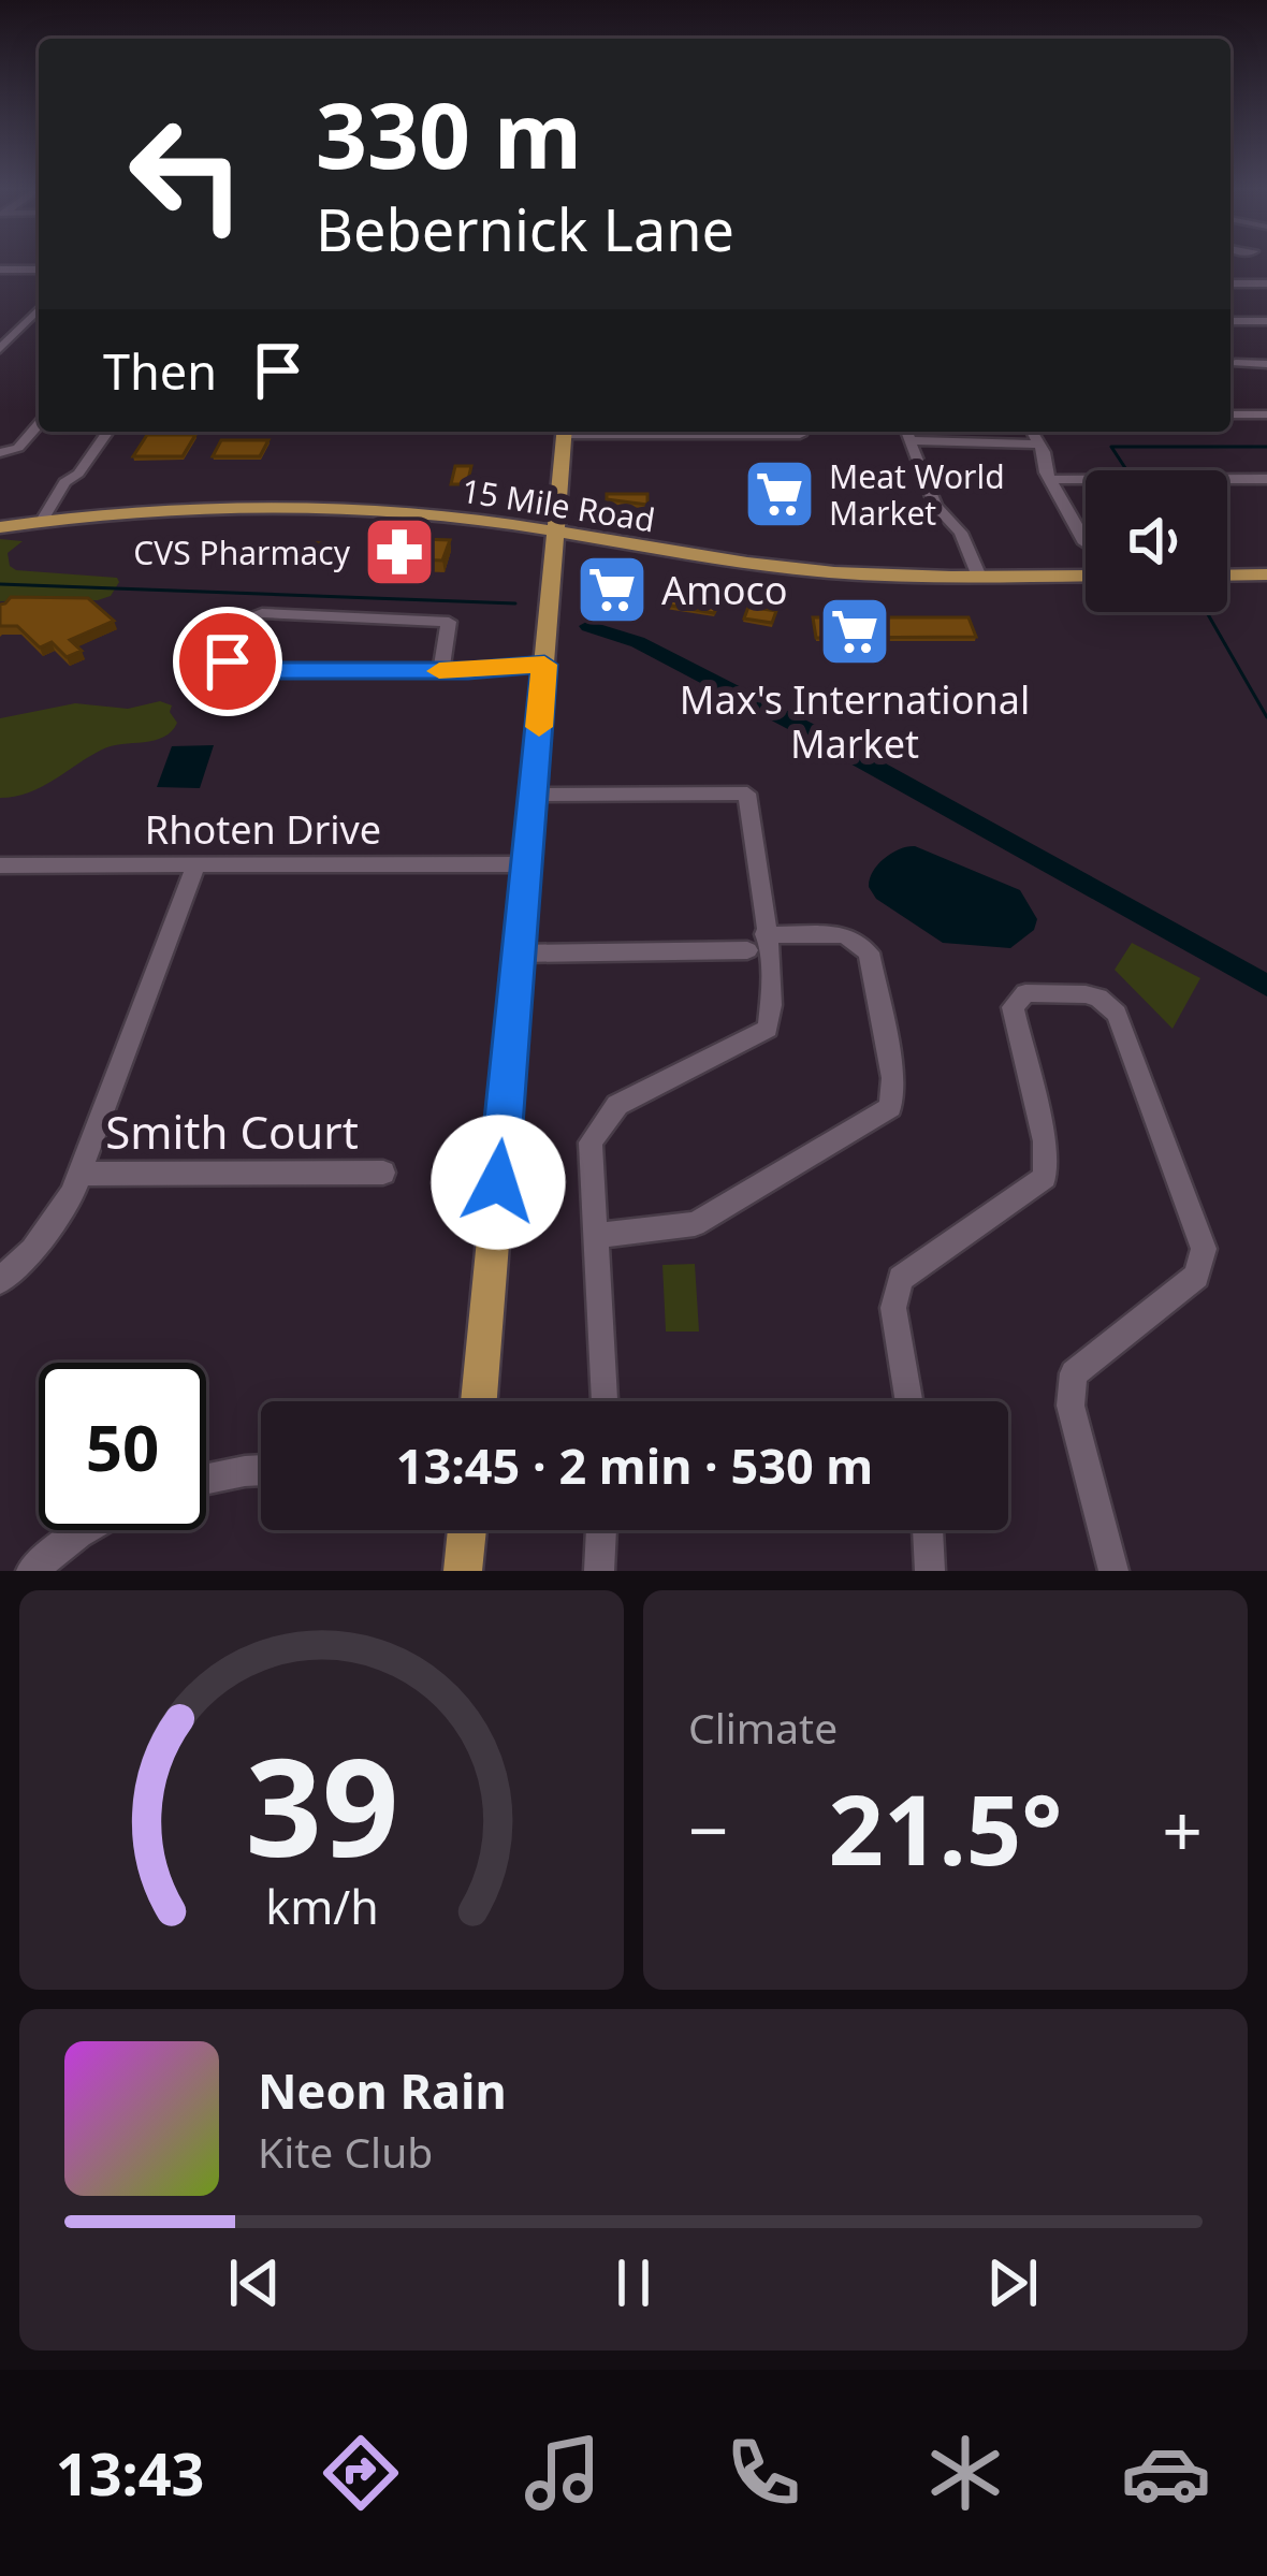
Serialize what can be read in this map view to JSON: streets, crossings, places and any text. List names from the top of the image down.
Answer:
{
  "streets": {
    "main road": ["15 Mile Road"],
    "street": ["Rhoten Drive", "Smith Court"]
  },
  "places": {
    "supermarket": ["Meat World Market", "Amoco", "Max's International Market"],
    "pharmacy": ["CVS Pharmacy"]
  },
  "page": {
    "turn": ["330 m", "Bebernick Lane"],
    "then": "Then",
    "limit": "50",
    "trip": "13:45 · 2 min · 530 m",
    "tile": "Climate",
    "heat": ["−", "21.5°", "+"],
    "song": ["Neon Rain", "Kite Club"],
    "tabs": "13:43",
    "gauge": ["39", "km/h"]
  }
}
